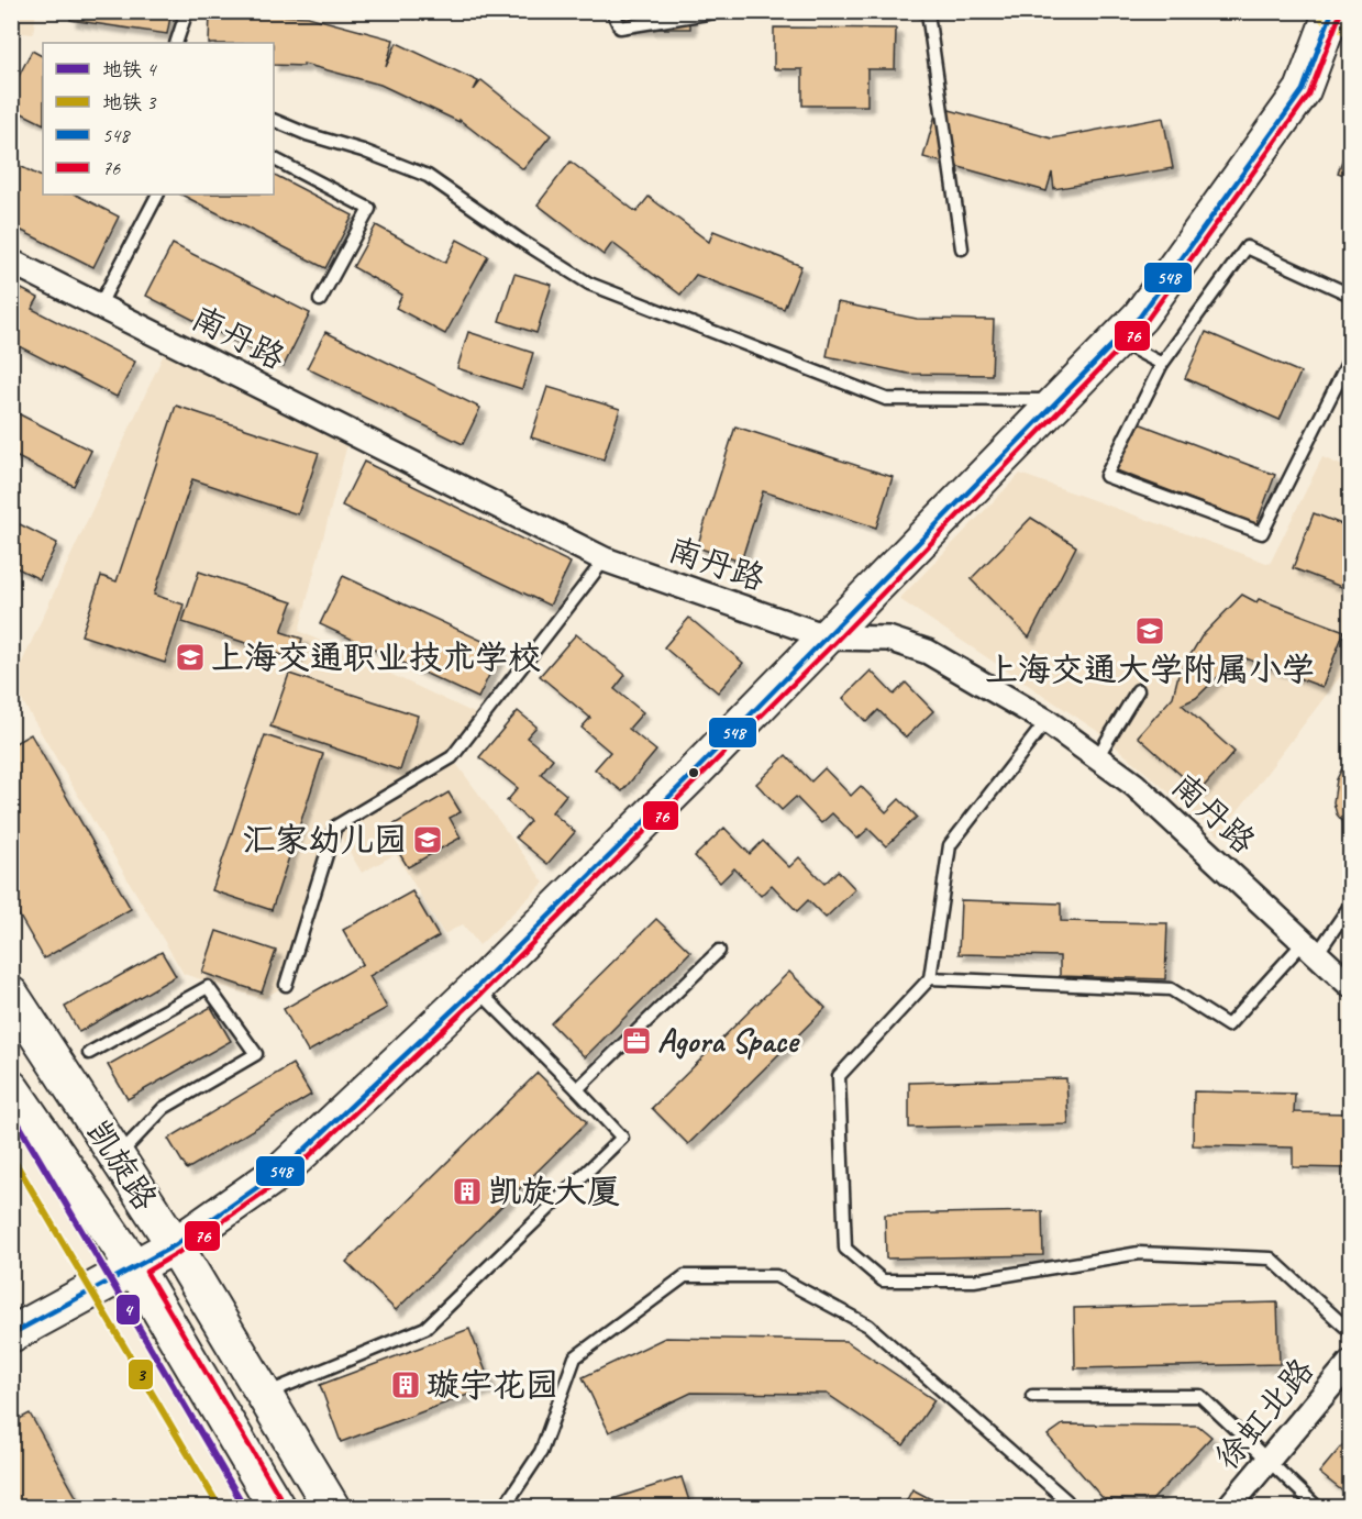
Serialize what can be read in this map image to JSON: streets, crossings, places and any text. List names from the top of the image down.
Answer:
{
  "streets": {
    "street": ["南丹路", "凯旋路", "徐虹北路"]
  },
  "places": {
    "school or university": ["上海交通大学附属小学", "上海交通职业技术学校", "汇家幼儿园"],
    "office": ["Agora Space"],
    "building": ["凯旋大厦", "璇宇花园"]
  },
  "lines": [
    "transit line 548",
    "transit line 76",
    "metro line 4",
    "metro line 3"
  ],
  "legend": [
    "地铁 4",
    "地铁 3",
    "548",
    "76"
  ]
}
